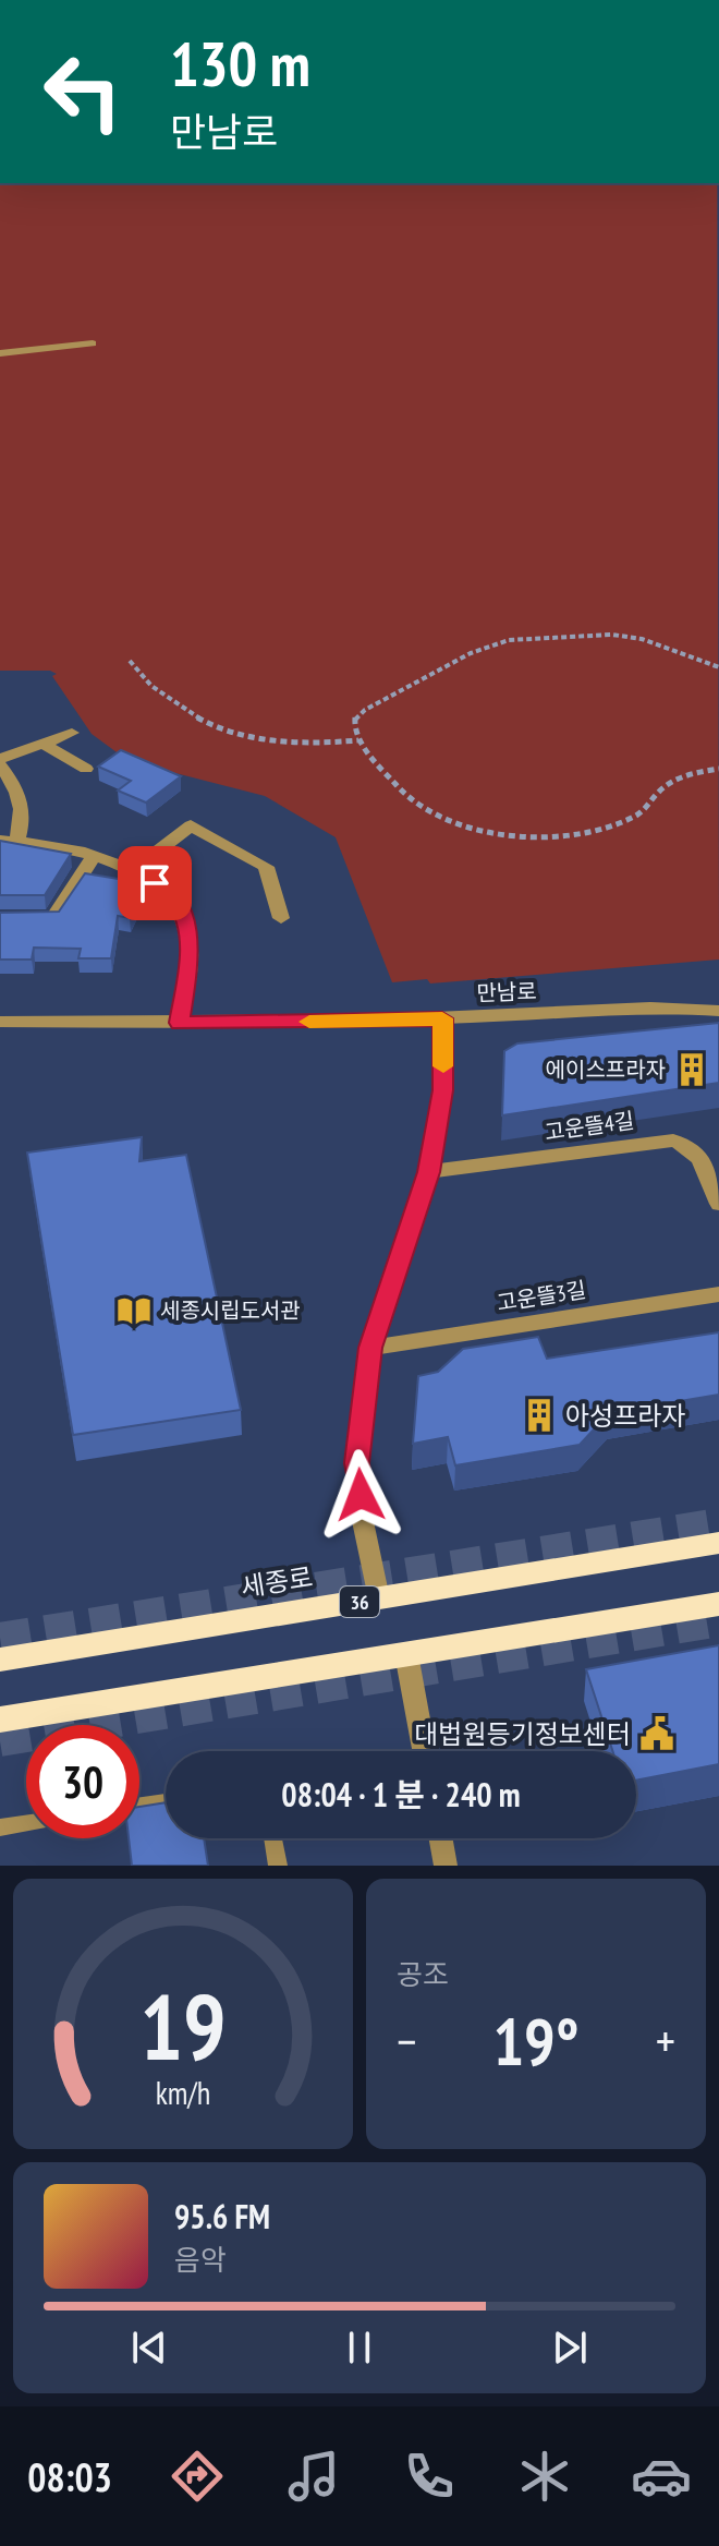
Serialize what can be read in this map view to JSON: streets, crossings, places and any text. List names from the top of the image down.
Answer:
{
  "streets": {
    "main road": ["세종로", "36"],
    "street": ["만남로", "고운뜰4길", "고운뜰3길"]
  },
  "places": {
    "building": ["에이스프라자", "아성프라자"],
    "library": ["세종시립도서관"],
    "public building": ["대법원등기정보센터"]
  },
  "page": {
    "turn": ["130 m", "만남로"],
    "limit": "30",
    "trip": "08:04 · 1 분 · 240 m",
    "tile": "공조",
    "heat": ["−", "19°", "+"],
    "song": ["95.6 FM", "음악"],
    "tabs": "08:03",
    "gauge": ["19", "km/h"]
  }
}
